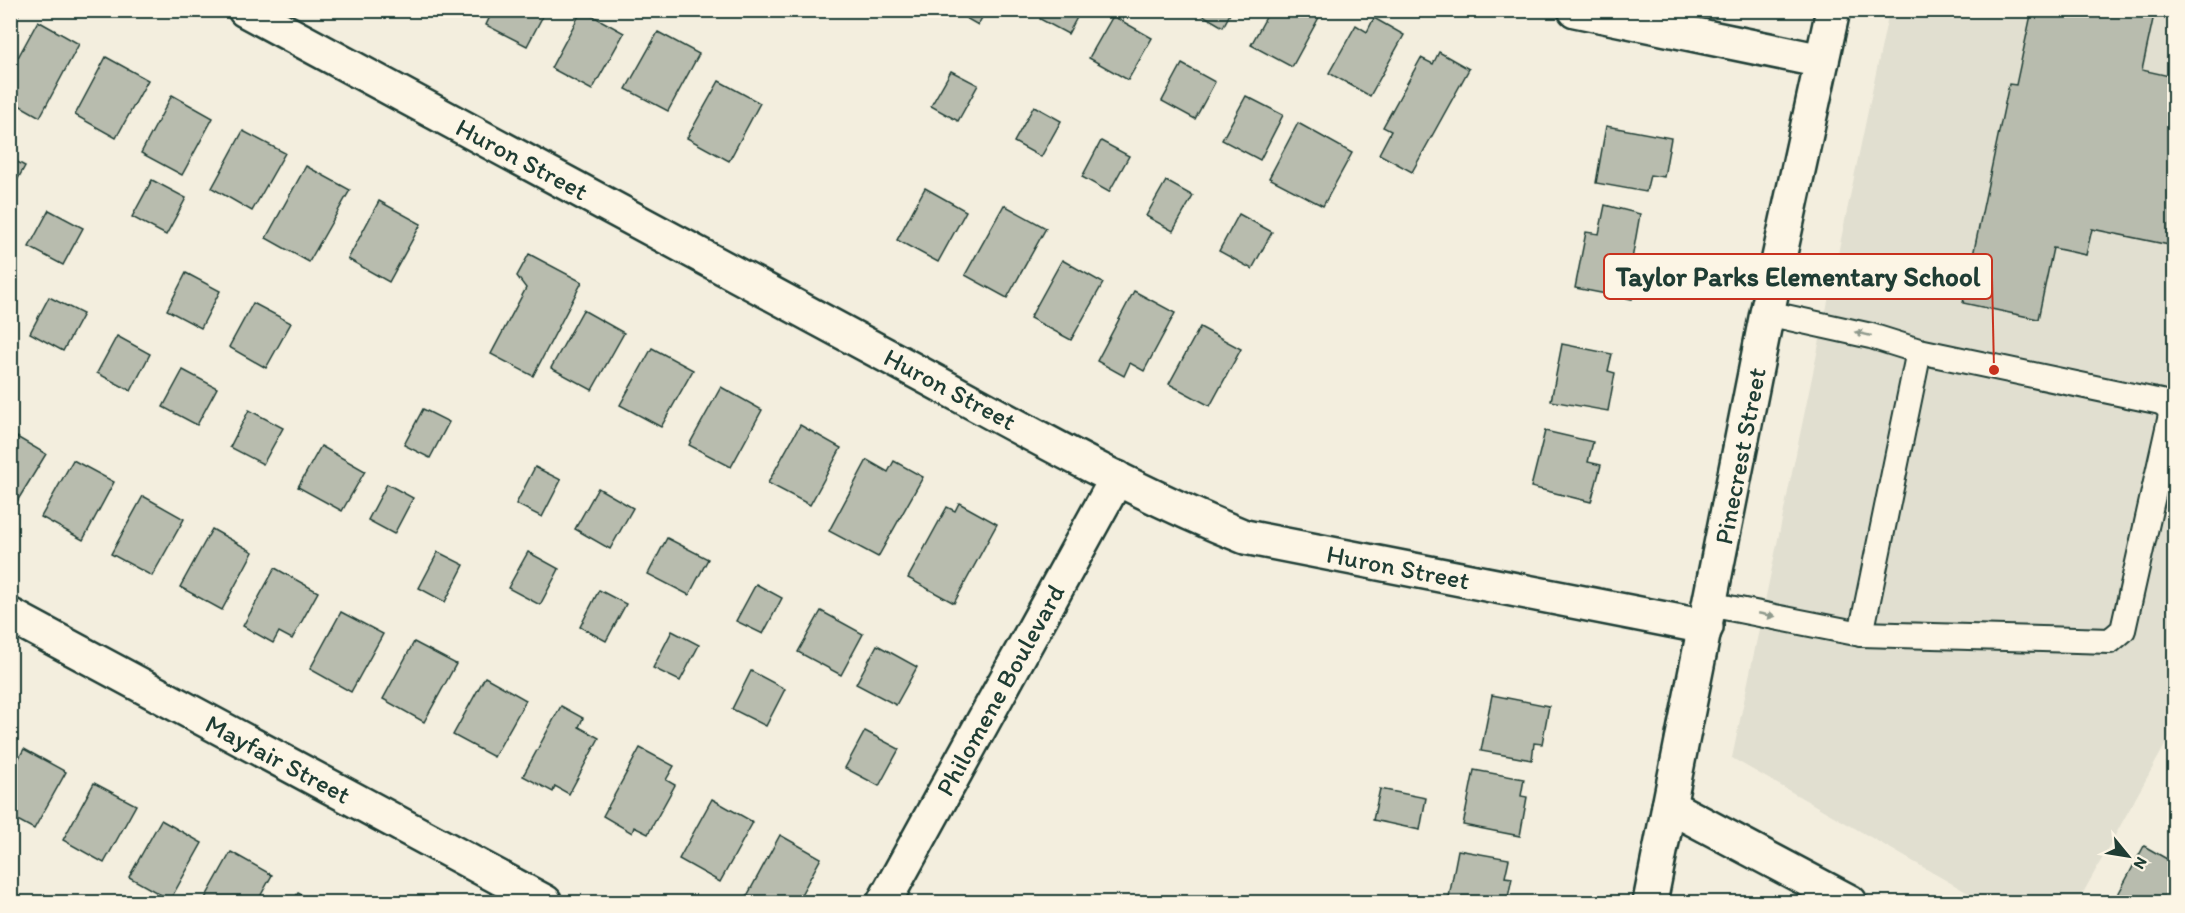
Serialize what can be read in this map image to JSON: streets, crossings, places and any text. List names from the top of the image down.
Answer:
{
  "streets": {
    "street": [
      "Huron Street",
      "Pinecrest Street",
      "Philomene Boulevard",
      "Mayfair Street"
    ]
  },
  "crossings": [
    ["Huron Street", "Pinecrest Street"],
    ["Huron Street", "Philomene Boulevard"]
  ],
  "places": ["Taylor Parks Elementary School"],
  "north": "bottom right"
}
